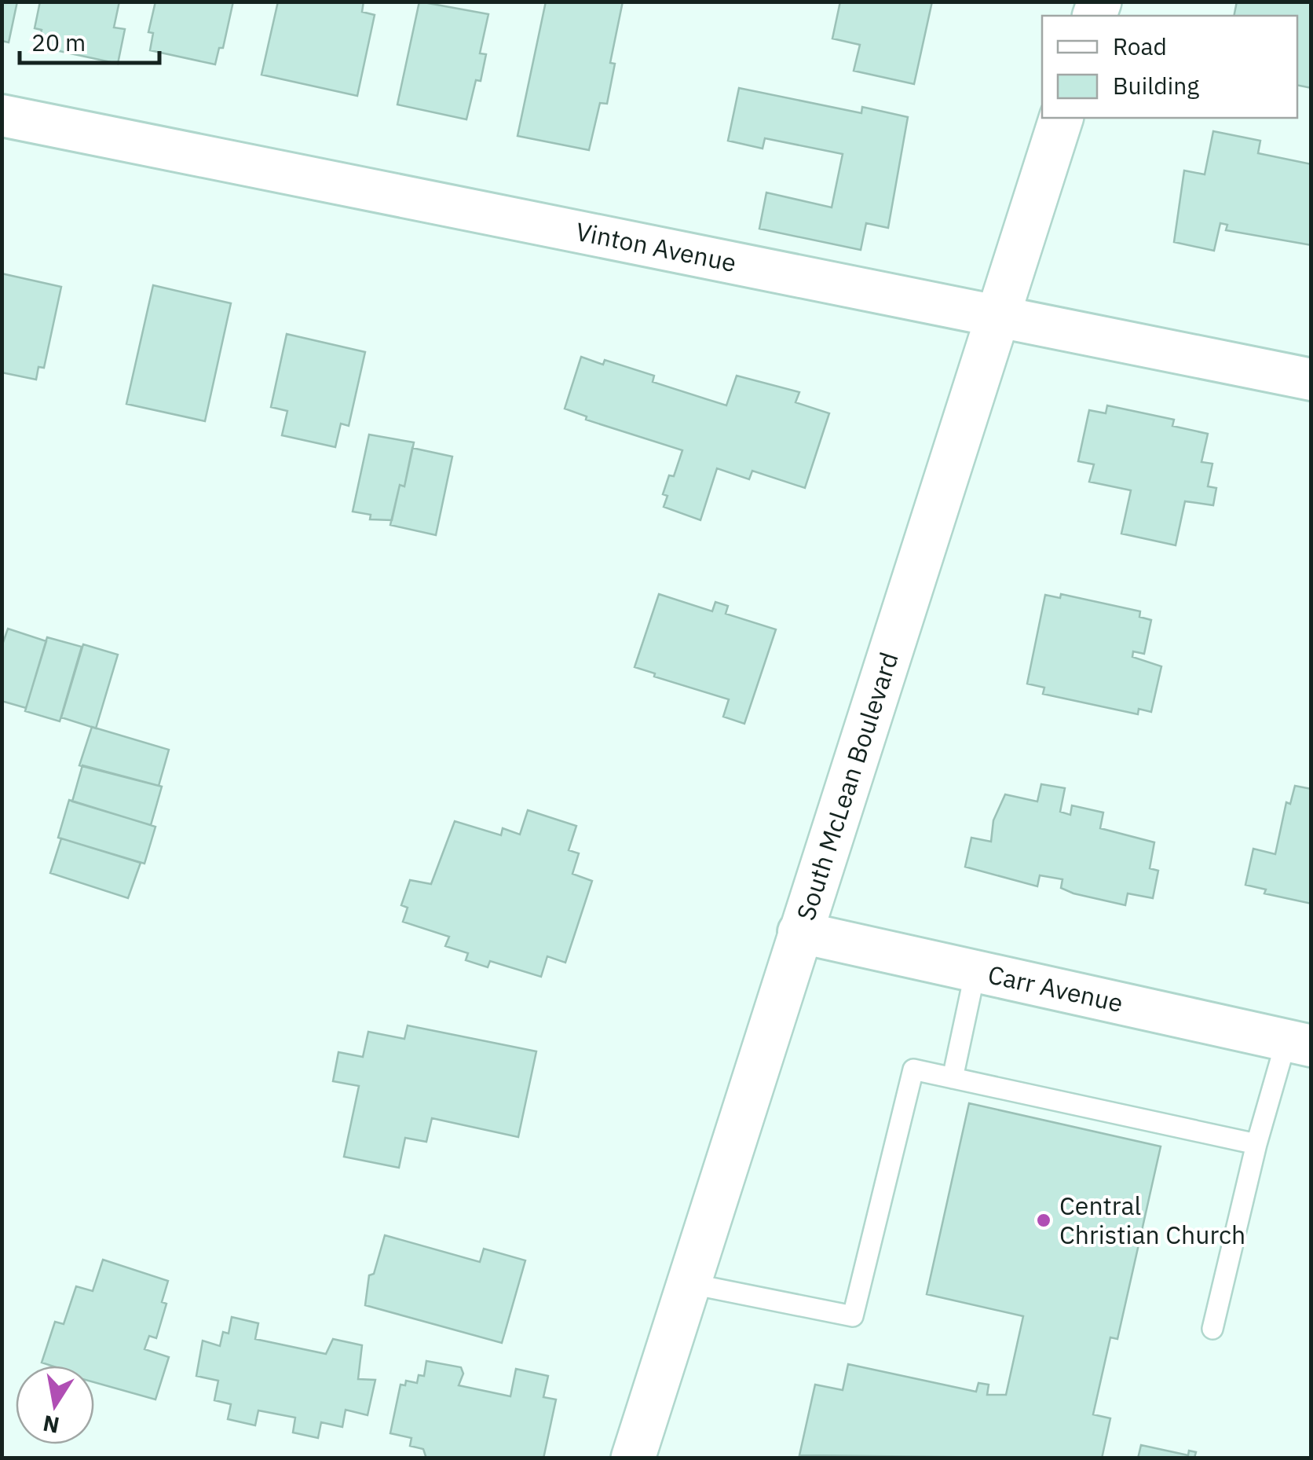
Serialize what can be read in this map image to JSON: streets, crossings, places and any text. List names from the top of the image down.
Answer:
{
  "streets": {
    "main road": ["South McLean Boulevard"],
    "street": ["Vinton Avenue", "Carr Avenue"]
  },
  "crossings": [
    ["Vinton Avenue", "South McLean Boulevard"],
    ["South McLean Boulevard", "Carr Avenue"]
  ],
  "places": ["Central Christian Church"],
  "legend": ["Road", "Building"],
  "scale_bar": "20 m",
  "north": "bottom"
}
